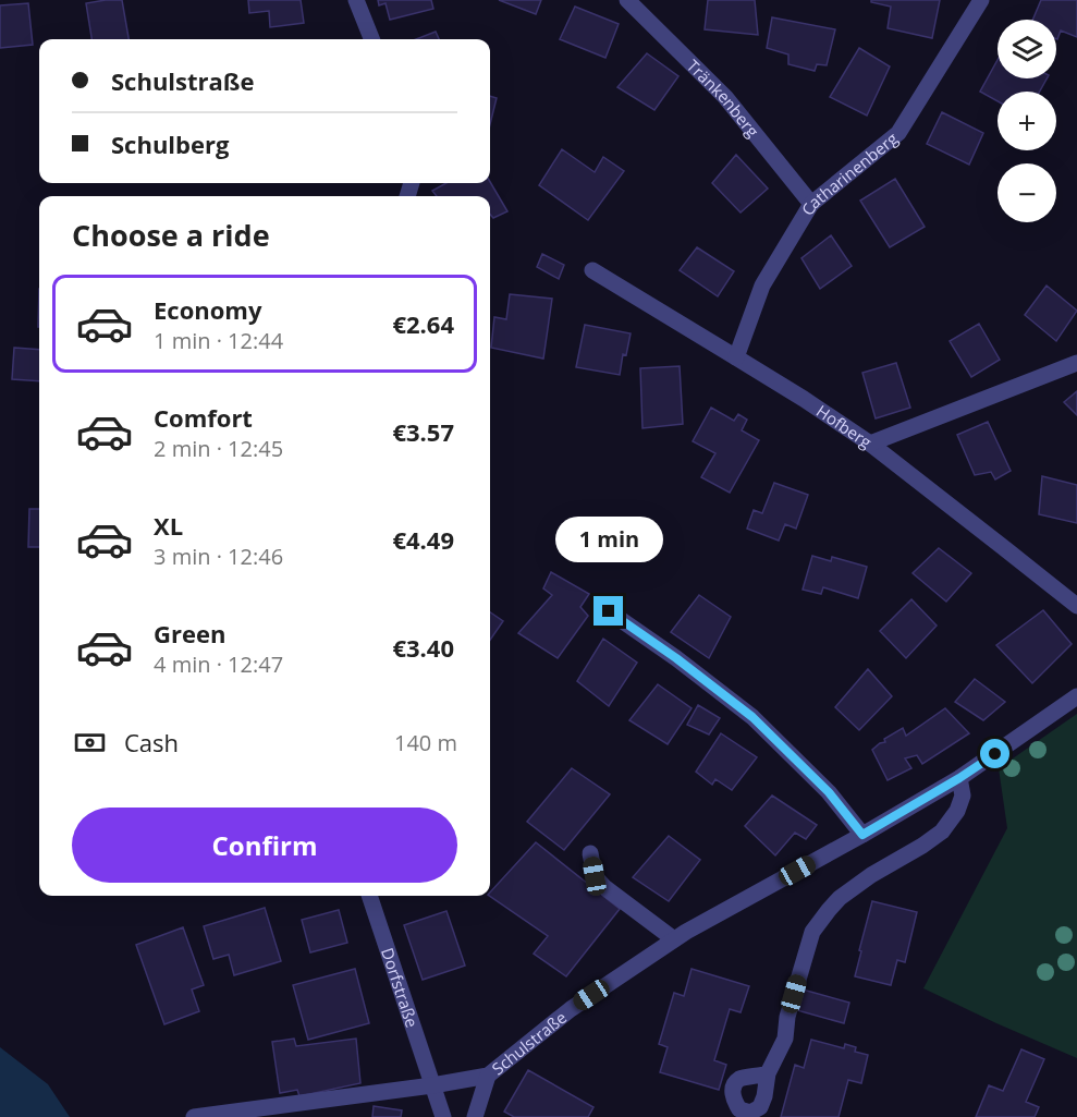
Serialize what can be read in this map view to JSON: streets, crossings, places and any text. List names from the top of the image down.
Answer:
{
  "streets": {
    "street": [
      "Tränkenberg",
      "Catharinenberg",
      "Hofberg",
      "Dorfstraße",
      "Schulstraße"
    ]
  },
  "crossings": [
    ["Tränkenberg", "Catharinenberg"],
    ["Catharinenberg", "Hofberg"],
    ["Dorfstraße", "Schulstraße"]
  ],
  "page": {
    "map_buttons": ["+", "−"],
    "banner": ["Schulstraße", "Schulberg"],
    "heading": "Choose a ride",
    "list": [
      {
        "name": "Economy",
        "note": "1 min · 12:44",
        "value": "€2.64"
      },
      {
        "name": "Comfort",
        "note": "2 min · 12:45",
        "value": "€3.57"
      },
      {
        "name": "XL",
        "note": "3 min · 12:46",
        "value": "€4.49"
      },
      {
        "name": "Green",
        "note": "4 min · 12:47",
        "value": "€3.40"
      }
    ],
    "bubble": "1 min",
    "pay": ["Cash", "140 m"],
    "buttons": "Confirm"
  }
}
